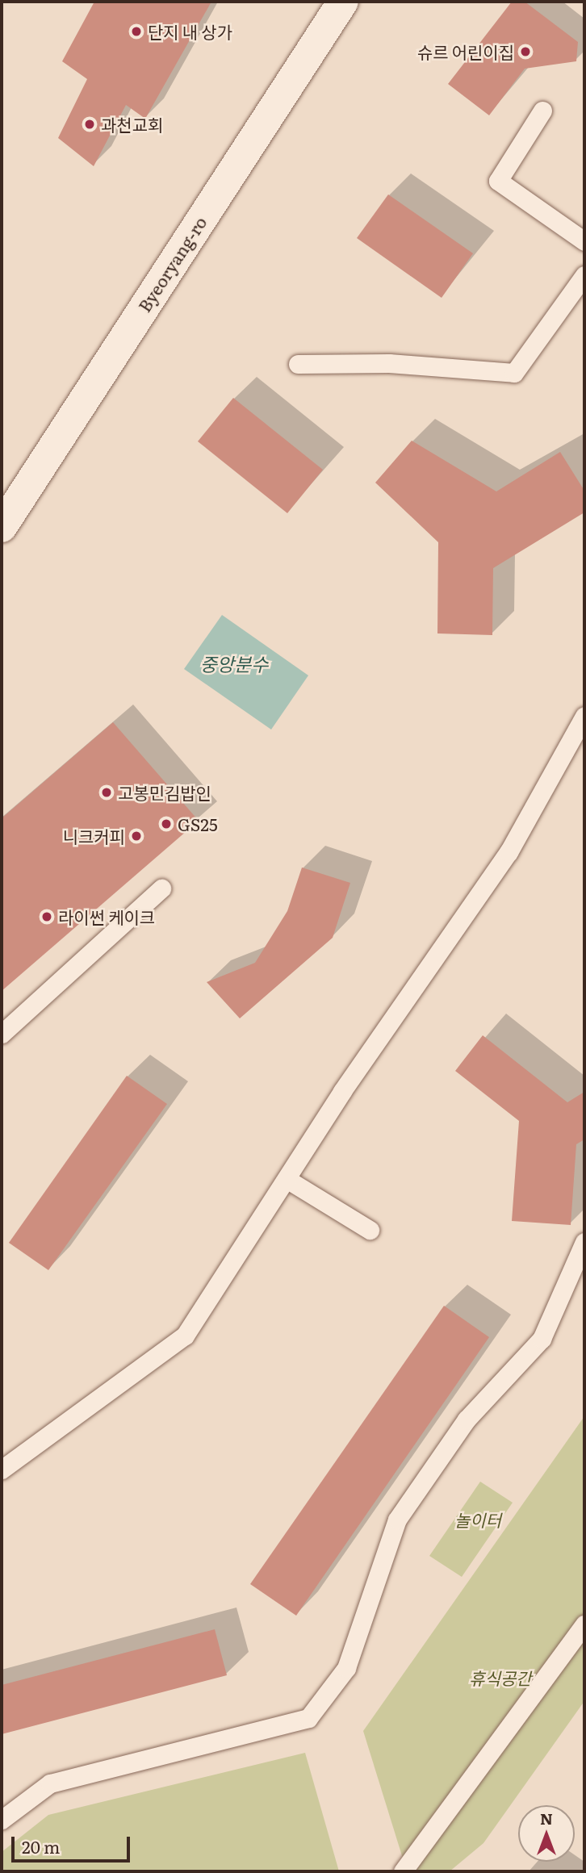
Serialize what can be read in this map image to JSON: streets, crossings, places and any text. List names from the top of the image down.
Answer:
{
  "streets": {
    "street": ["Byeoryang-ro"]
  },
  "water": ["중앙분수"],
  "parks": ["놀이터", "휴식공간"],
  "places": [
    "단지 내 상가",
    "슈르 어린이집",
    "과천교회",
    "고봉민김밥인",
    "GS25",
    "니크커피",
    "라이썬 케이크"
  ],
  "scale_bar": "20 m",
  "north": "top"
}
